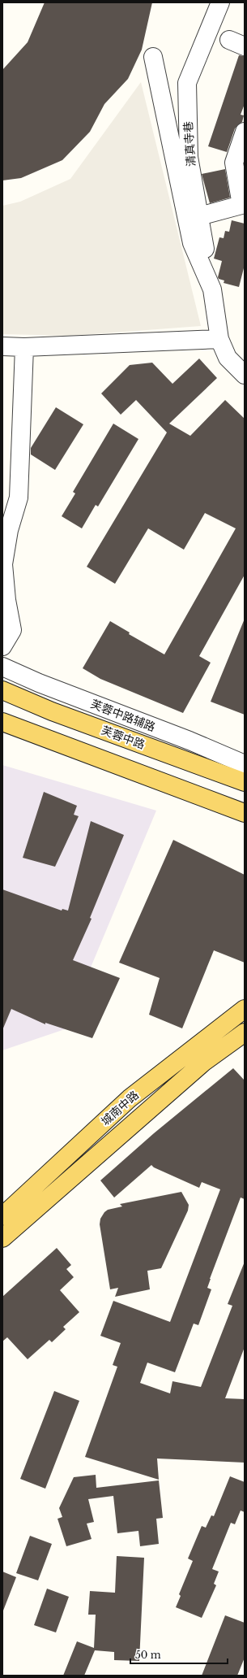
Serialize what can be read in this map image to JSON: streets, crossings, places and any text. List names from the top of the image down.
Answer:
{
  "streets": {
    "main road": ["芙蓉中路", "城南中路"],
    "street": ["清真寺巷", "芙蓉中路辅路"]
  },
  "scale_bar": "50 m"
}
